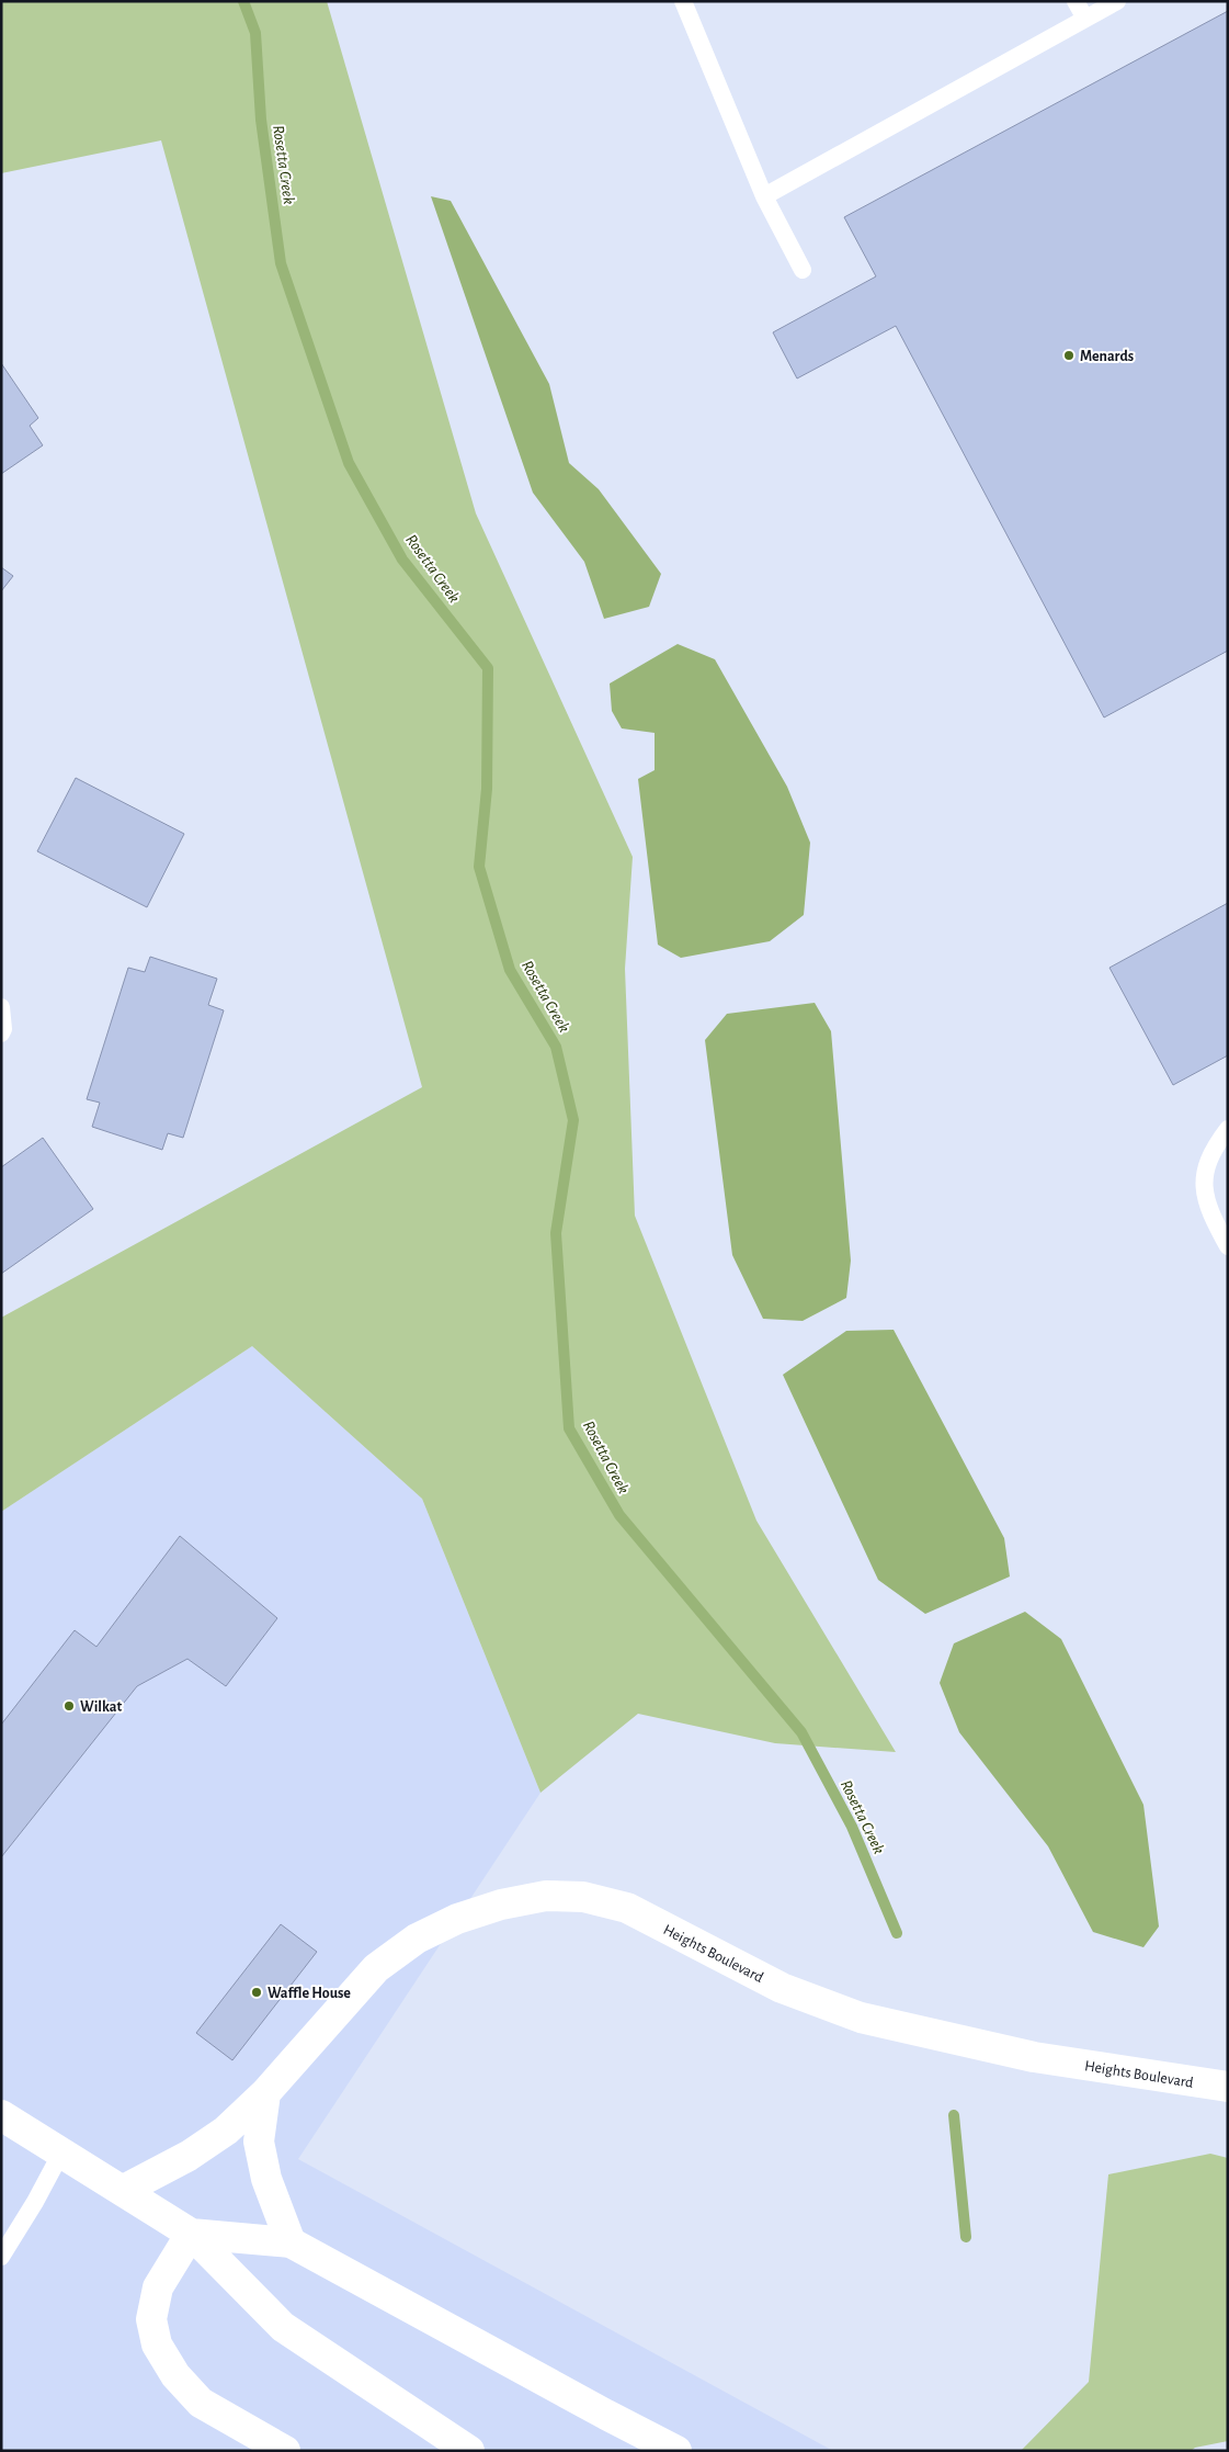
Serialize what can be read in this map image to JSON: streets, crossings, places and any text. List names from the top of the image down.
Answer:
{
  "streets": {
    "street": ["Heights Boulevard"]
  },
  "water": ["Rosetta Creek"],
  "places": ["Menards", "Wilkat", "Waffle House"]
}
